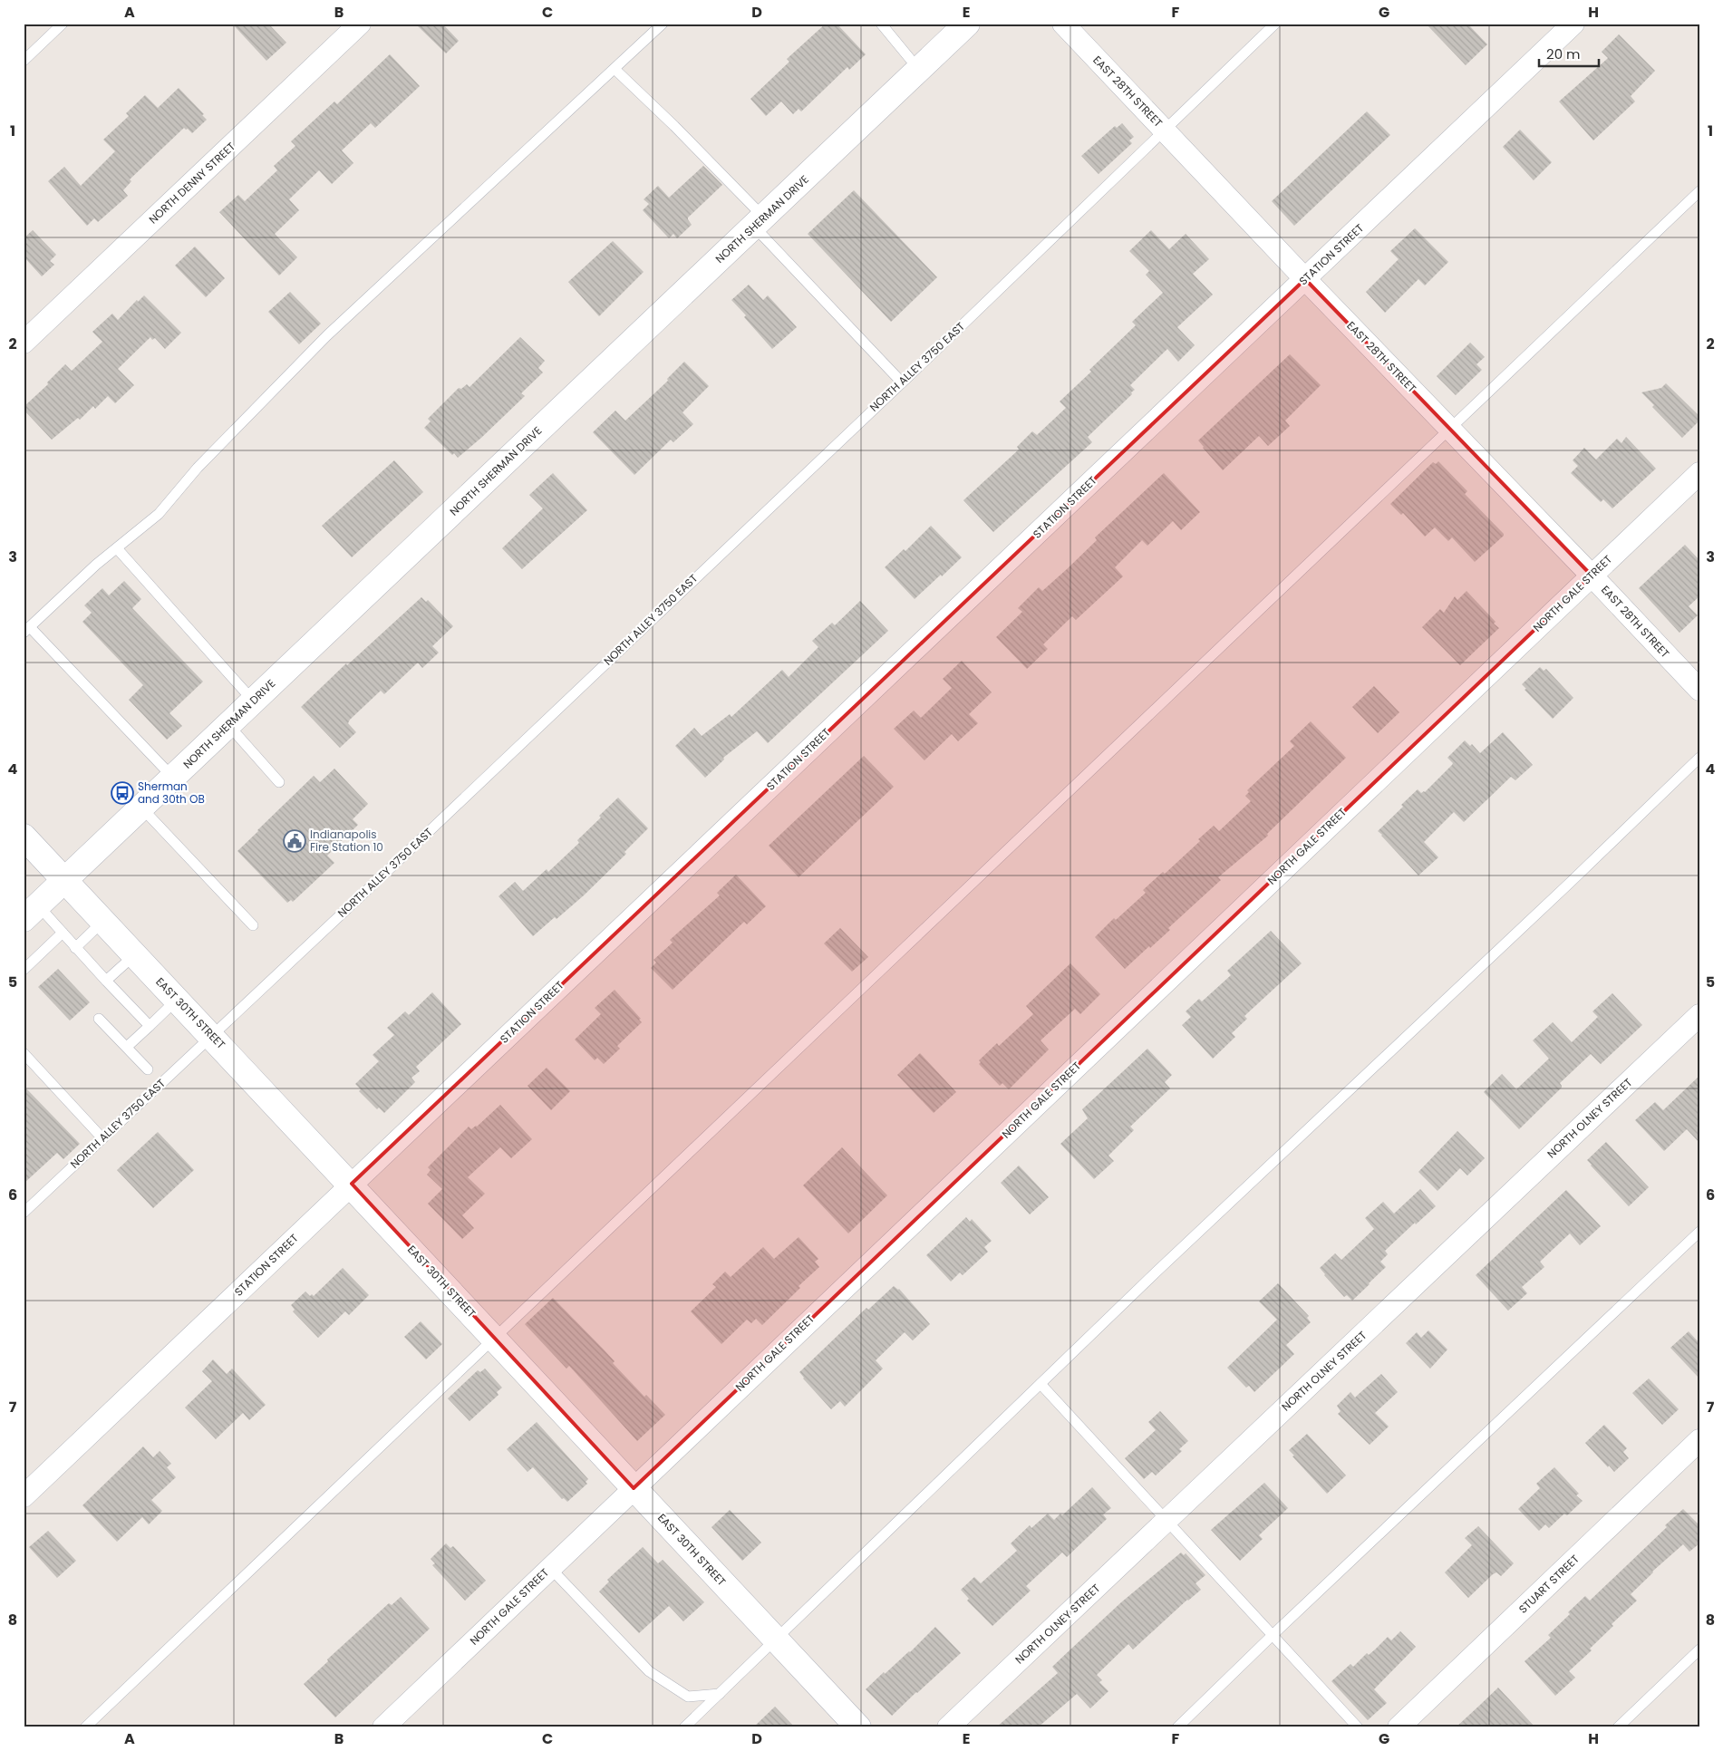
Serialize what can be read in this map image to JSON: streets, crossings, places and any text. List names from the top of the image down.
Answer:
{
  "streets": {
    "main road": ["NORTH SHERMAN DRIVE", "EAST 30TH STREET"],
    "street": [
      "EAST 28TH STREET",
      "NORTH DENNY STREET",
      "STATION STREET",
      "NORTH GALE STREET",
      "NORTH OLNEY STREET",
      "STUART STREET"
    ],
    "lane": ["NORTH ALLEY 3750 EAST"]
  },
  "crossings": [
    ["EAST 28TH STREET", "STATION STREET"],
    ["EAST 28TH STREET", "NORTH ALLEY 3750 EAST"],
    ["EAST 28TH STREET", "NORTH GALE STREET"],
    ["NORTH SHERMAN DRIVE", "EAST 30TH STREET"],
    ["STATION STREET", "EAST 30TH STREET"],
    ["NORTH ALLEY 3750 EAST", "EAST 30TH STREET"],
    ["NORTH GALE STREET", "EAST 30TH STREET"]
  ],
  "places": {
    "bus stop": ["Sherman and 30th OB"],
    "public building": ["Indianapolis Fire Station 10"]
  },
  "scale_bar": "20 m",
  "grid": {
    "columns": [
      "A",
      "B",
      "C",
      "D",
      "E",
      "F",
      "G",
      "H"
    ],
    "rows": [
      "1",
      "2",
      "3",
      "4",
      "5",
      "6",
      "7",
      "8"
    ]
  }
}
